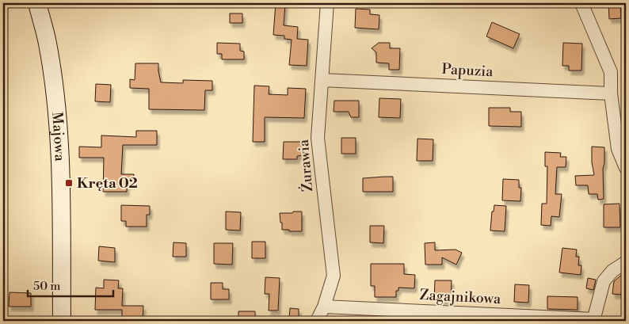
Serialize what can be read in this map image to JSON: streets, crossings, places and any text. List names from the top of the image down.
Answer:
{
  "streets": {
    "street": [
      "Papuzia",
      "Majowa",
      "Żurawia",
      "Zagajnikowa"
    ]
  },
  "crossings": [
    ["Papuzia", "Żurawia"],
    ["Żurawia", "Zagajnikowa"]
  ],
  "places": {
    "transit": ["Kręta 02"]
  },
  "scale_bar": "50 m"
}
